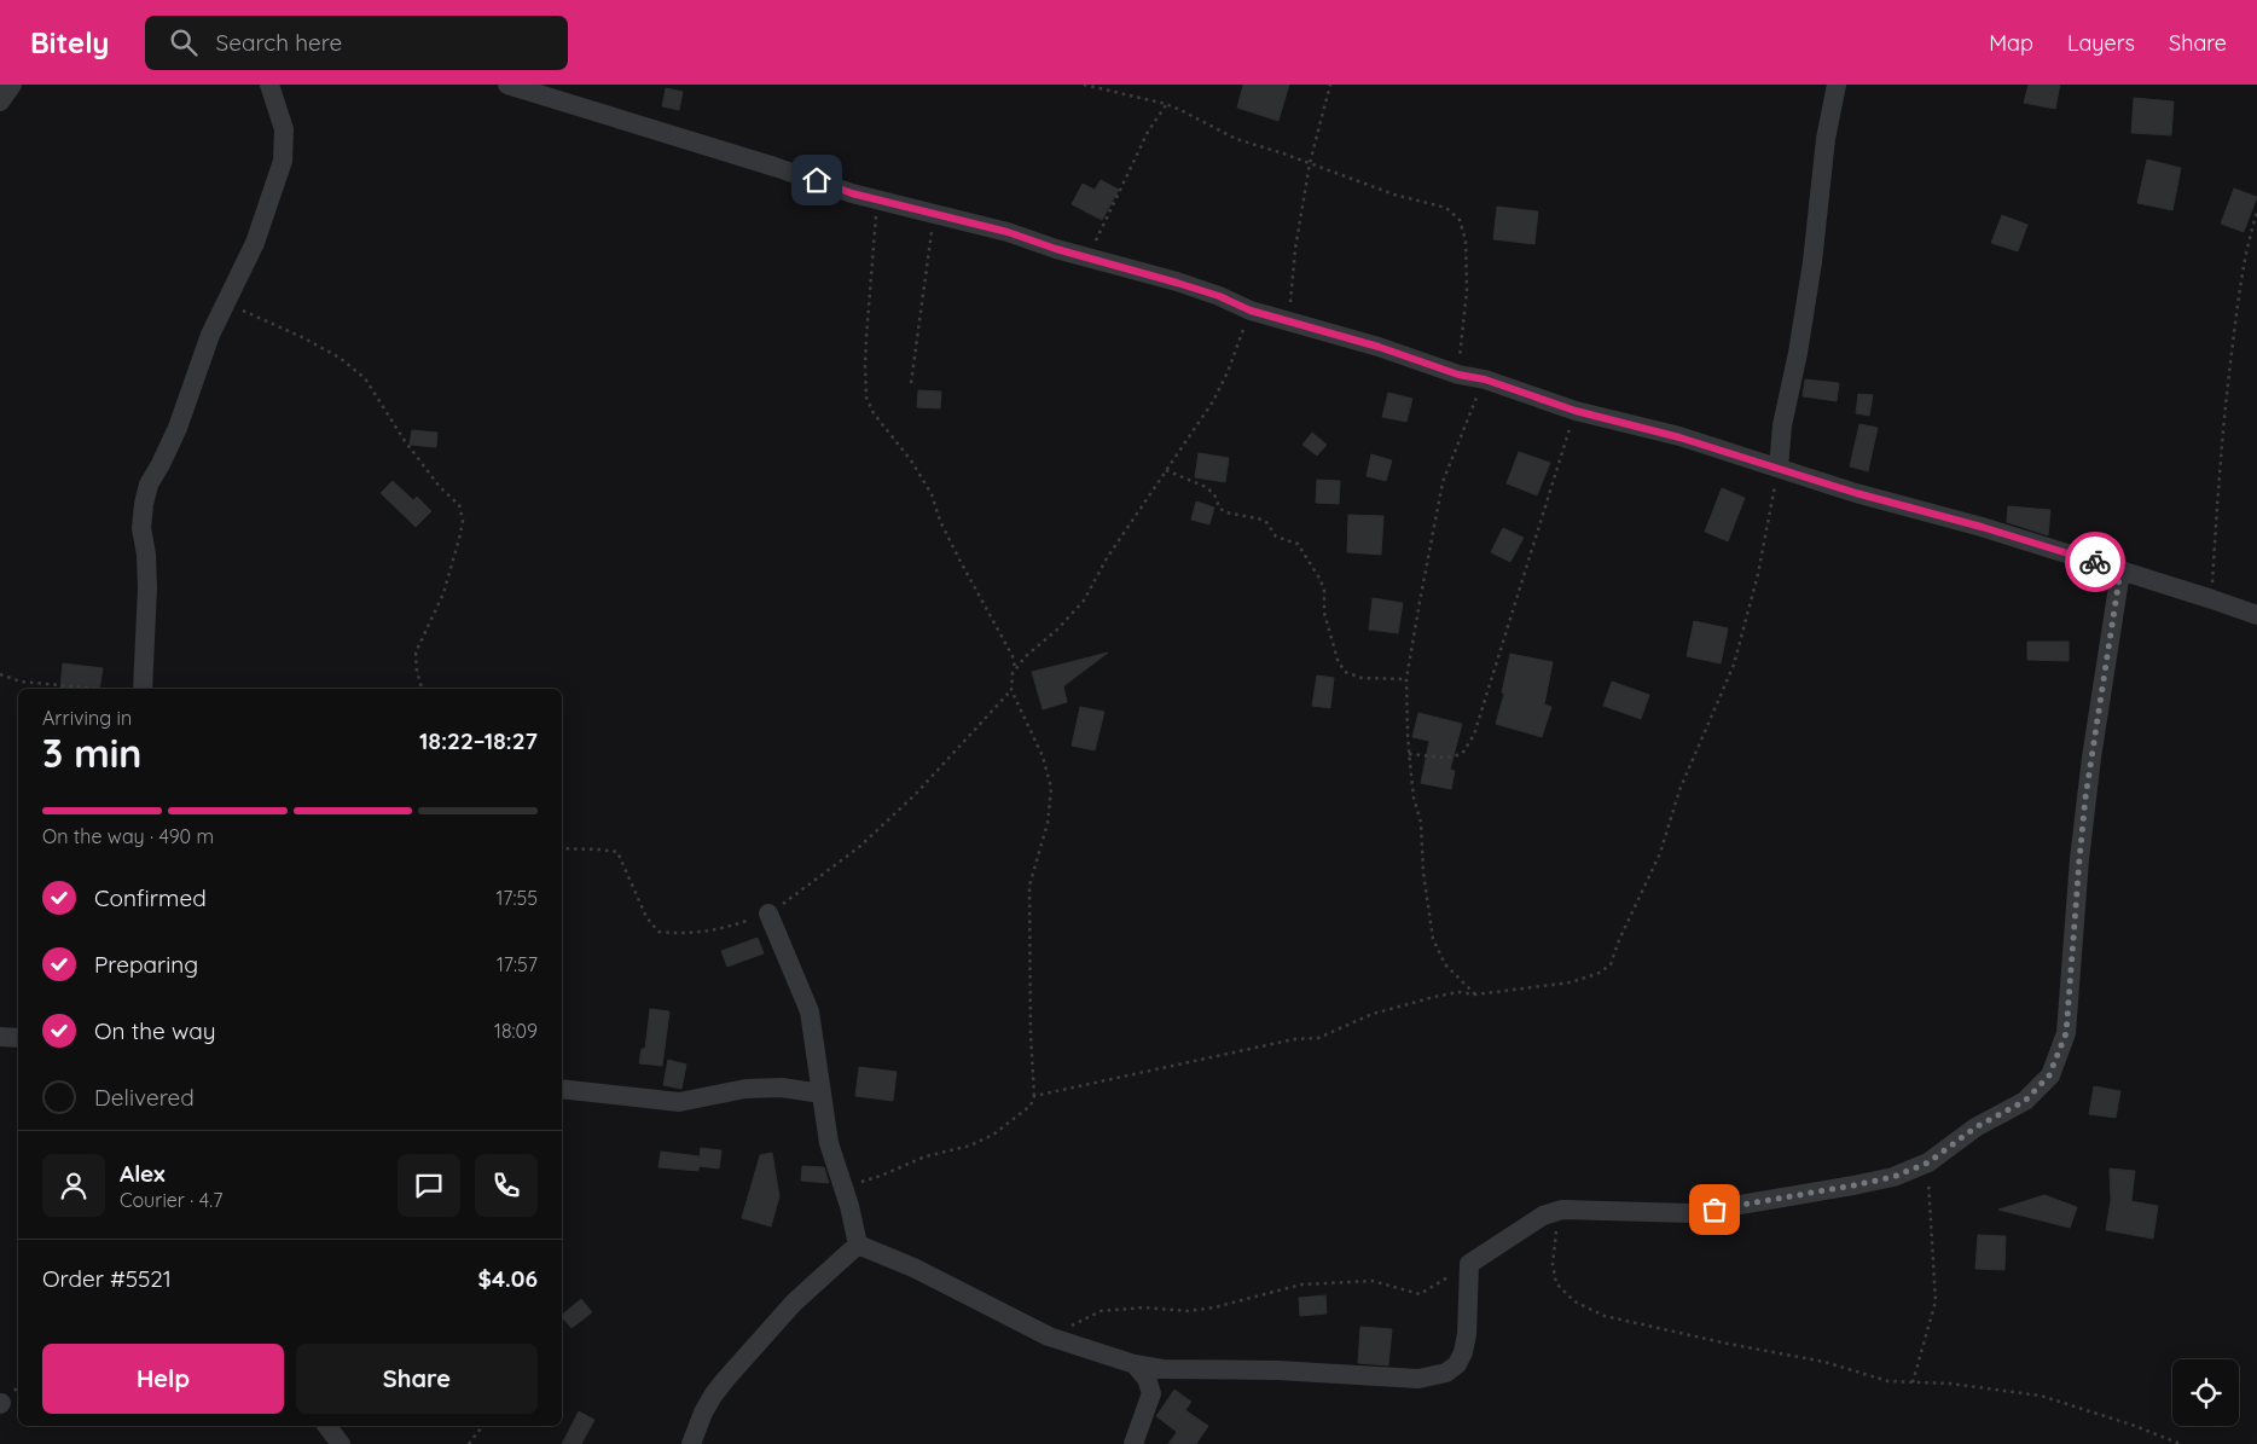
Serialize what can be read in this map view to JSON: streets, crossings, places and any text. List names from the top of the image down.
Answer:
{
  "page": {
    "header": "Bitely",
    "search": "Search here",
    "nav": ["Map", "Layers", "Share"],
    "heading": ["3 min", "Arriving in", "18:22–18:27"],
    "panel": [
      "Alex",
      "Courier · 4.7",
      "Order #5521",
      "$4.06"
    ],
    "bar": "On the way · 490 m",
    "list": [
      ["Confirmed", "17:55"],
      ["Preparing", "17:57"],
      ["On the way", "18:09"],
      "Delivered"
    ],
    "buttons": ["Help", "Share"]
  }
}
